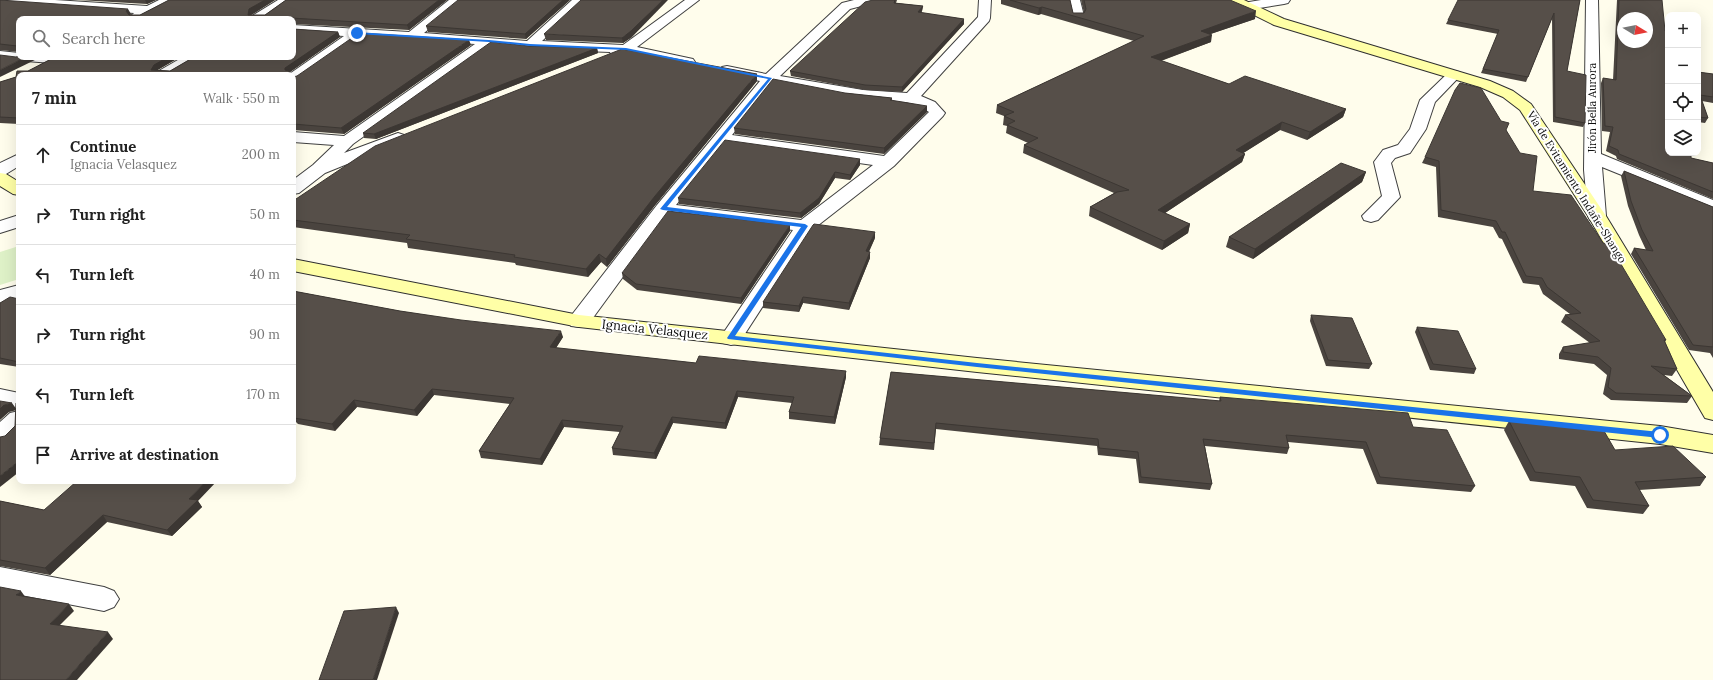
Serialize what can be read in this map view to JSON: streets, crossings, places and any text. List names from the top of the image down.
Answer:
{
  "streets": {
    "main road": ["Vía de Evitamiento Indañe-Shango", "Ignacia Velasquez"],
    "street": ["Jirón Bella Aurora"]
  },
  "crossings": [
    ["Jirón Bella Aurora", "Vía de Evitamiento Indañe-Shango"]
  ],
  "north": "right",
  "page": {
    "map_buttons": ["+", "−"],
    "search": "Search here",
    "heading": ["7 min", "Walk · 550 m"],
    "list": [
      ["Continue", "Ignacia Velasquez", "200 m"],
      ["Turn right", "50 m"],
      ["Turn left", "40 m"],
      ["Turn right", "90 m"],
      ["Turn left", "170 m"],
      "Arrive at destination"
    ]
  }
}
